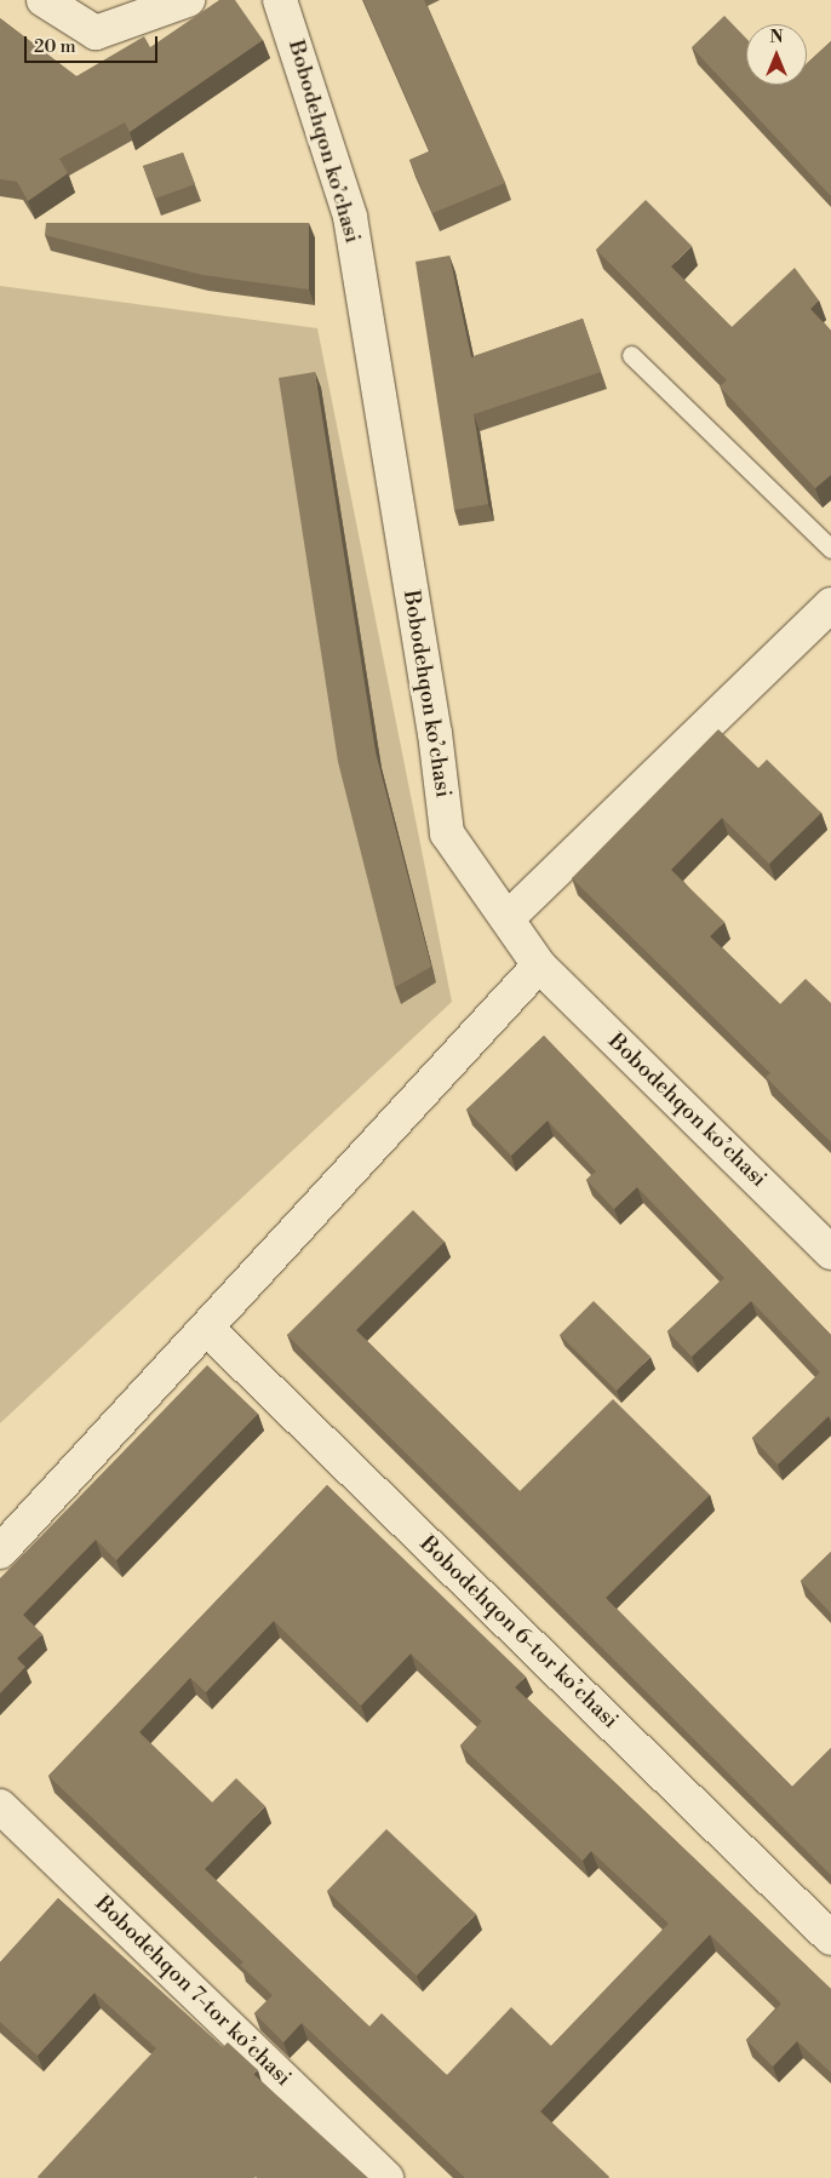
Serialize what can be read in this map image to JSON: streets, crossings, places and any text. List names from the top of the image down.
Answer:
{
  "streets": {
    "street": ["Bobodehqon koʼchasi", "Bobodehqon 6-tor koʼchasi", "Bobodehqon 7-tor koʼchasi"]
  },
  "scale_bar": "20 m",
  "north": "top"
}
